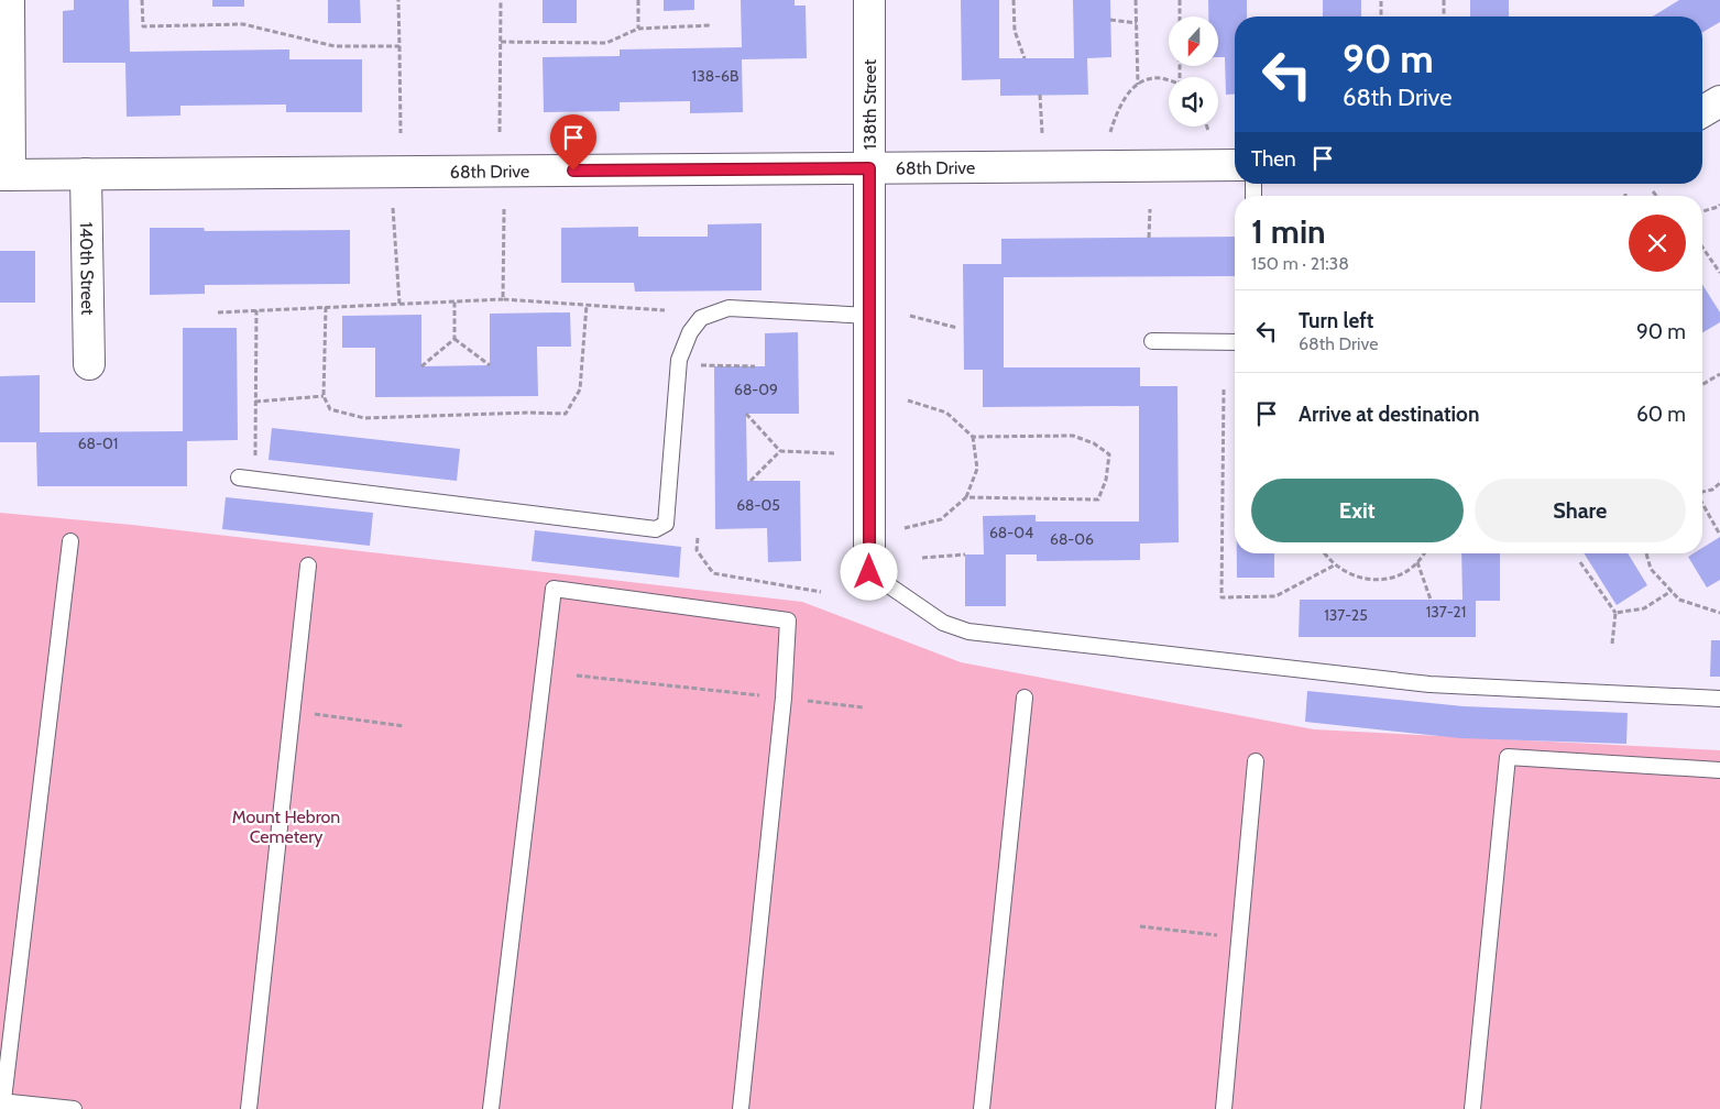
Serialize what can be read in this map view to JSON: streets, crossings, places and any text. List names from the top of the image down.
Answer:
{
  "streets": {
    "street": ["138th Street", "68th Drive", "140th Street"]
  },
  "crossings": [
    ["138th Street", "68th Drive"],
    ["68th Drive", "140th Street"]
  ],
  "parks": ["Mount Hebron Cemetery"],
  "house_numbers": [
    "138-6B",
    "68-09",
    "68-01",
    "68-05",
    "68-04",
    "68-06",
    "137-21",
    "137-25"
  ],
  "north": "bottom",
  "page": {
    "turn": ["90 m", "68th Drive"],
    "then": "Then",
    "heading": ["1 min", "150 m · 21:38"],
    "list": [
      {
        "name": "Turn left",
        "note": "68th Drive",
        "value": "90 m"
      },
      {
        "name": "Arrive at destination",
        "value": "60 m"
      }
    ],
    "buttons": ["Exit", "Share"]
  }
}
